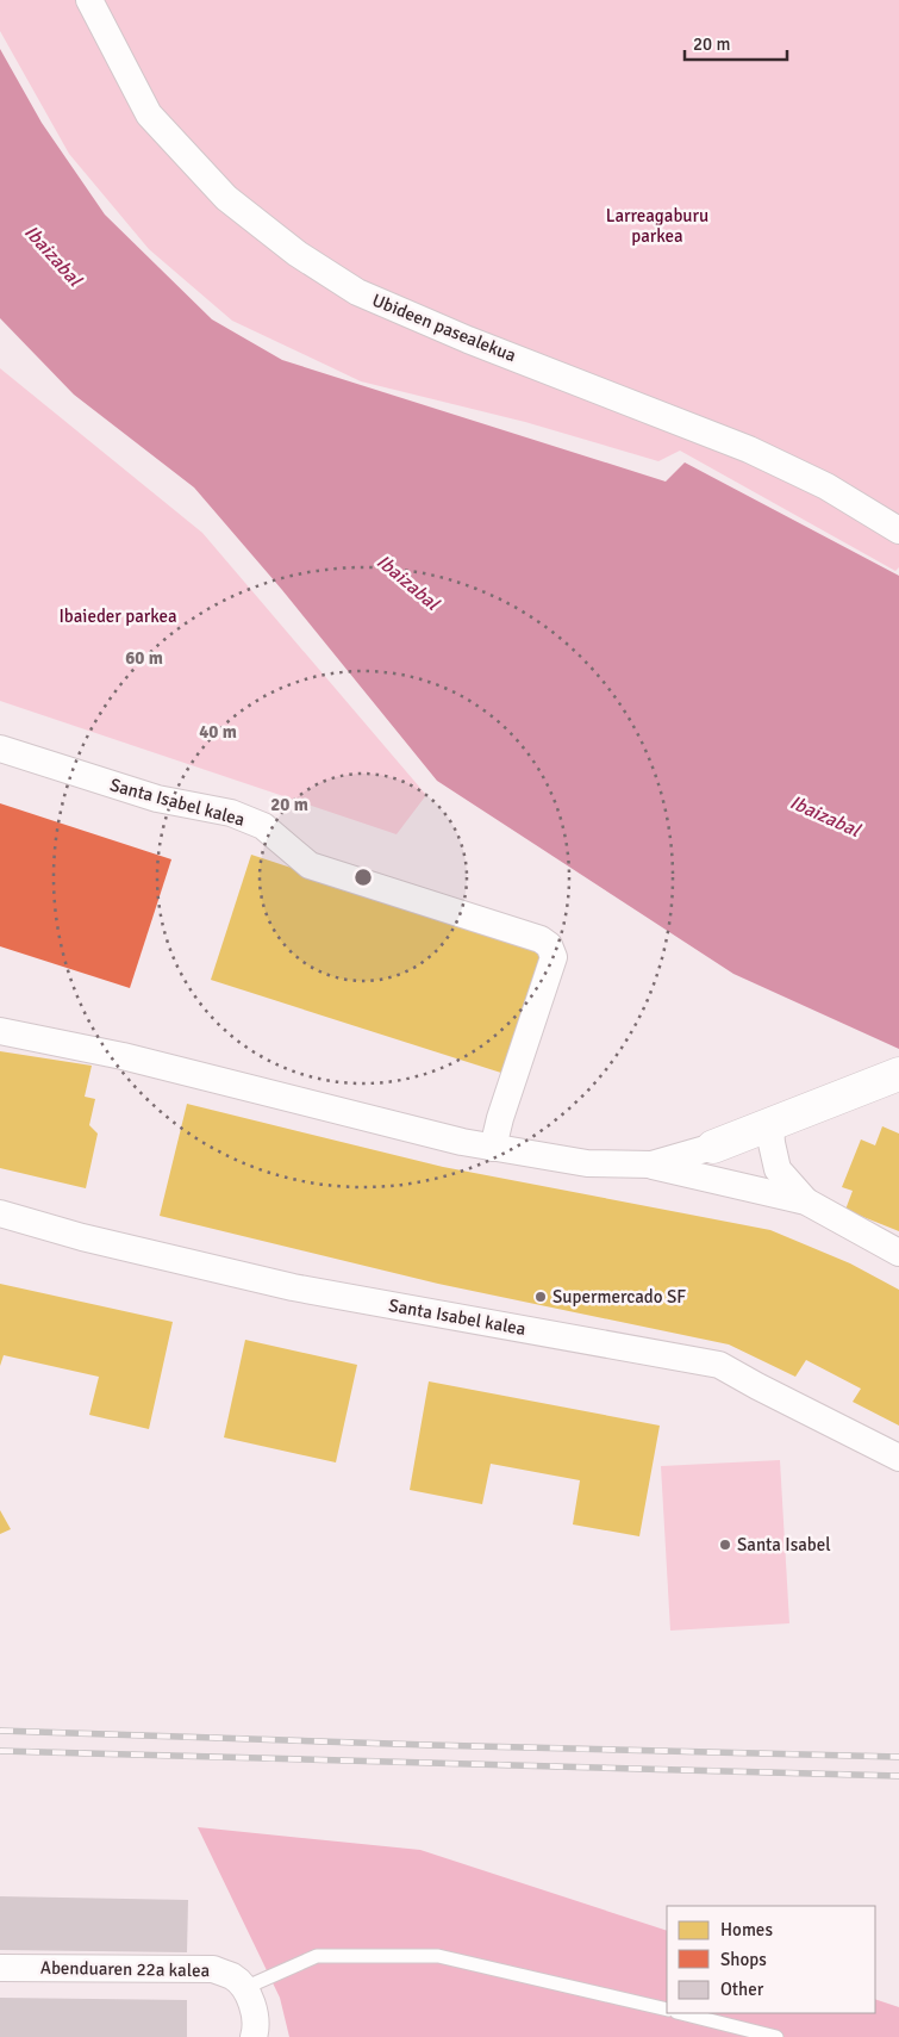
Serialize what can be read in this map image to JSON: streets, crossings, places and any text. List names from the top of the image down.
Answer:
{
  "streets": {
    "street": ["Ubideen pasealekua", "Santa Isabel kalea", "Abenduaren 22a kalea"]
  },
  "water": ["Ibaizabal"],
  "parks": ["Larreagaburu parkea", "Ibaieder parkea"],
  "places": ["Supermercado SF", "Santa Isabel"],
  "legend": ["Homes", "Shops", "Other"],
  "scale_bar": "20 m",
  "rings": ["60 m", "40 m", "20 m"]
}
